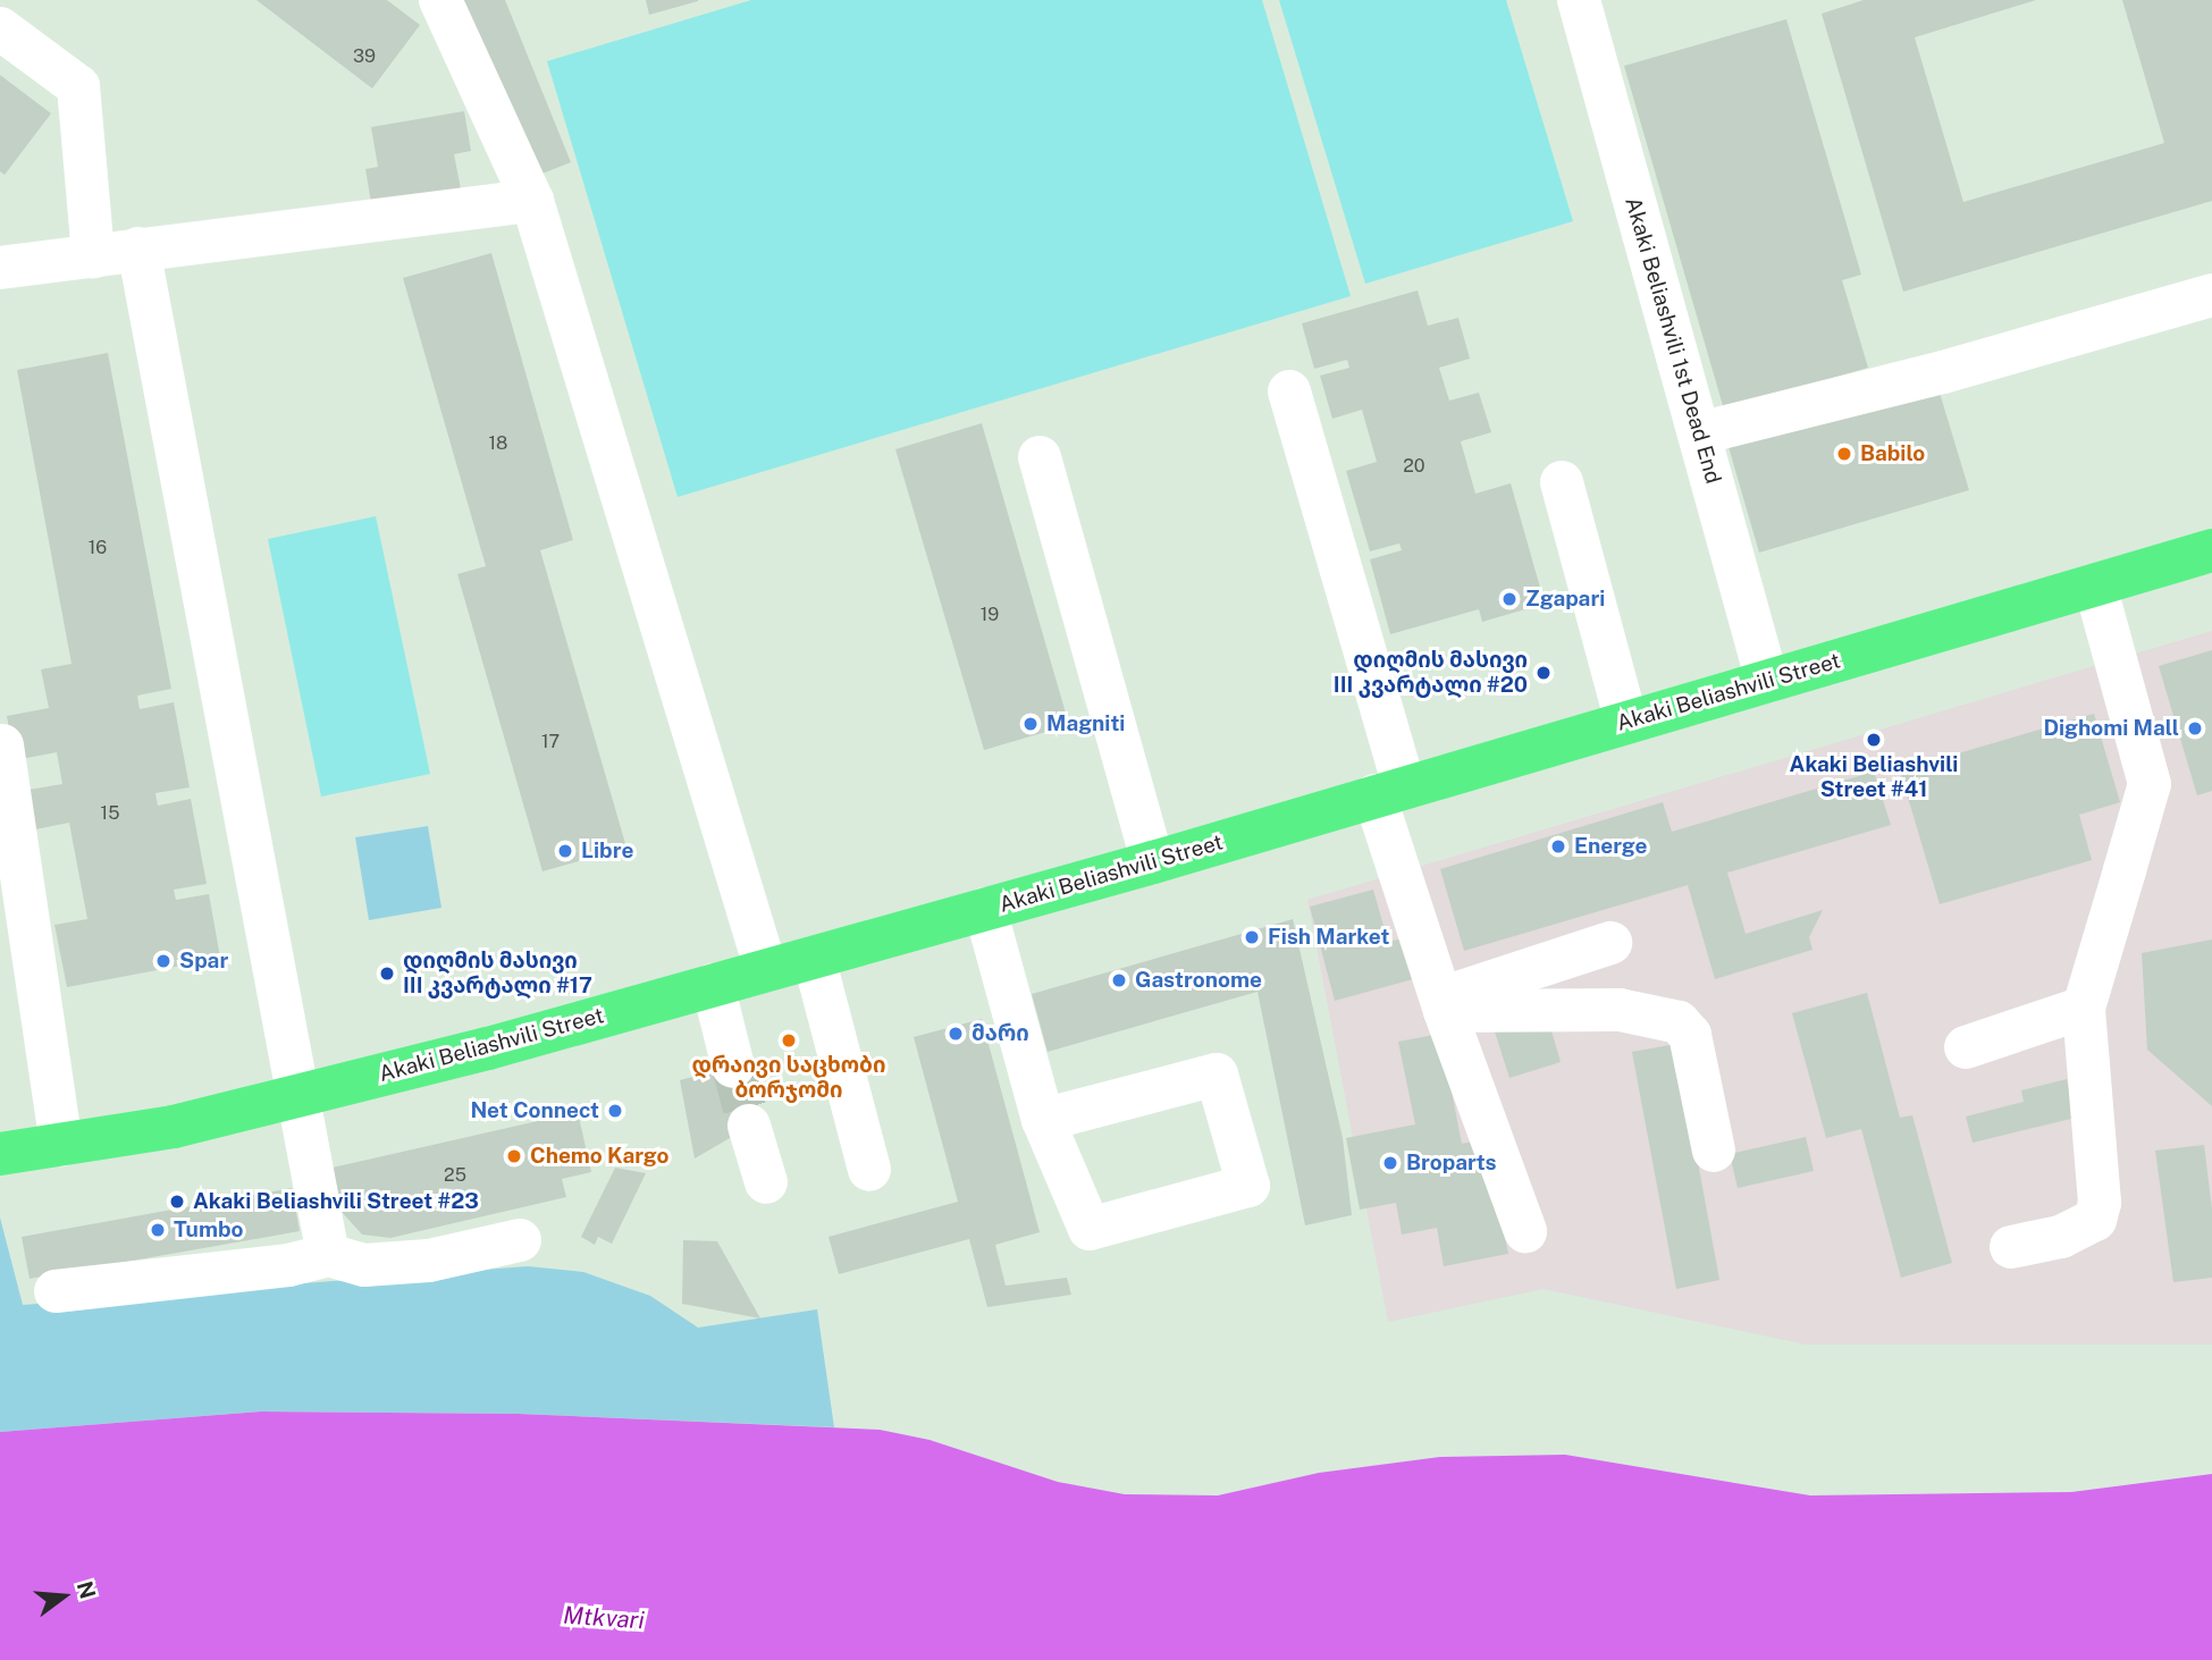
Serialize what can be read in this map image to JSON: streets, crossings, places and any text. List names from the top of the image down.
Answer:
{
  "streets": {
    "main road": ["Akaki Beliashvili Street"],
    "lane": ["Akaki Beliashvili 1st Dead End"]
  },
  "crossings": [
    ["Akaki Beliashvili 1st Dead End", "Akaki Beliashvili Street"]
  ],
  "water": ["Mtkvari"],
  "places": [
    "Babilo",
    "Zgapari",
    "დიღმის მასივი III კვარტალი #20",
    "Magniti",
    "Dighomi Mall",
    "Akaki Beliashvili Street #41",
    "Energe",
    "Libre",
    "Fish Market",
    "Spar",
    "დიღმის მასივი III კვარტალი #17",
    "Gastronome",
    "მარი",
    "დრაივი საცხობი ბორჯომი",
    "Net Connect",
    "Chemo Kargo",
    "Broparts",
    "Akaki Beliashvili Street #23",
    "Tumbo"
  ],
  "house_numbers": [
    "39",
    "18",
    "20",
    "16",
    "19",
    "17",
    "15",
    "25"
  ],
  "north": "right"
}
